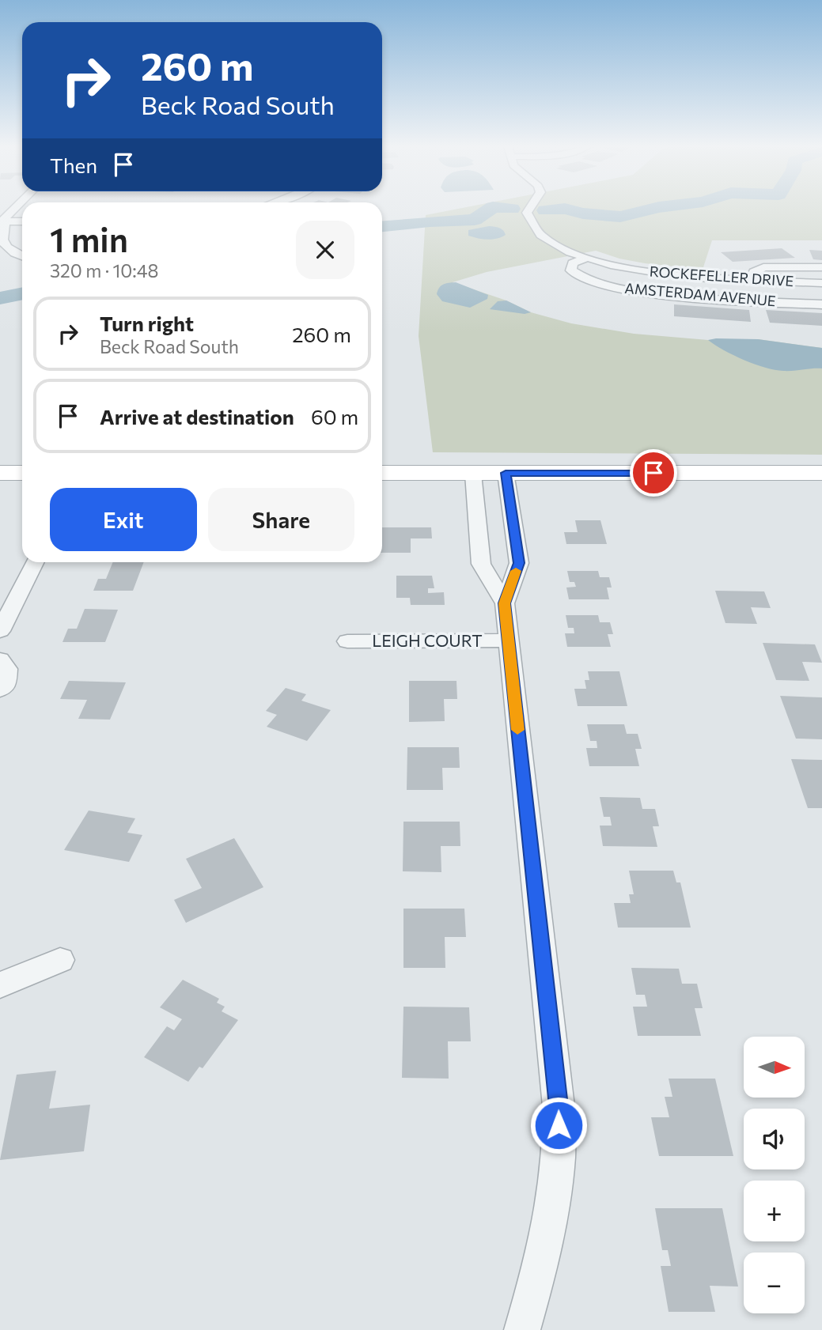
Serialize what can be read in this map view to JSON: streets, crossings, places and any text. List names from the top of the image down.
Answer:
{
  "streets": {
    "street": ["ROCKEFELLER DRIVE", "AMSTERDAM AVENUE", "LEIGH COURT"]
  },
  "crossings": [
    ["ROCKEFELLER DRIVE", "AMSTERDAM AVENUE"]
  ],
  "north": "right",
  "page": {
    "turn": ["260 m", "Beck Road South"],
    "then": "Then",
    "heading": ["1 min", "320 m · 10:48"],
    "list": [
      {
        "name": "Turn right",
        "note": "Beck Road South",
        "value": "260 m"
      },
      {
        "name": "Arrive at destination",
        "value": "60 m"
      }
    ],
    "buttons": ["Exit", "Share"],
    "map_buttons": ["+", "−"]
  }
}
